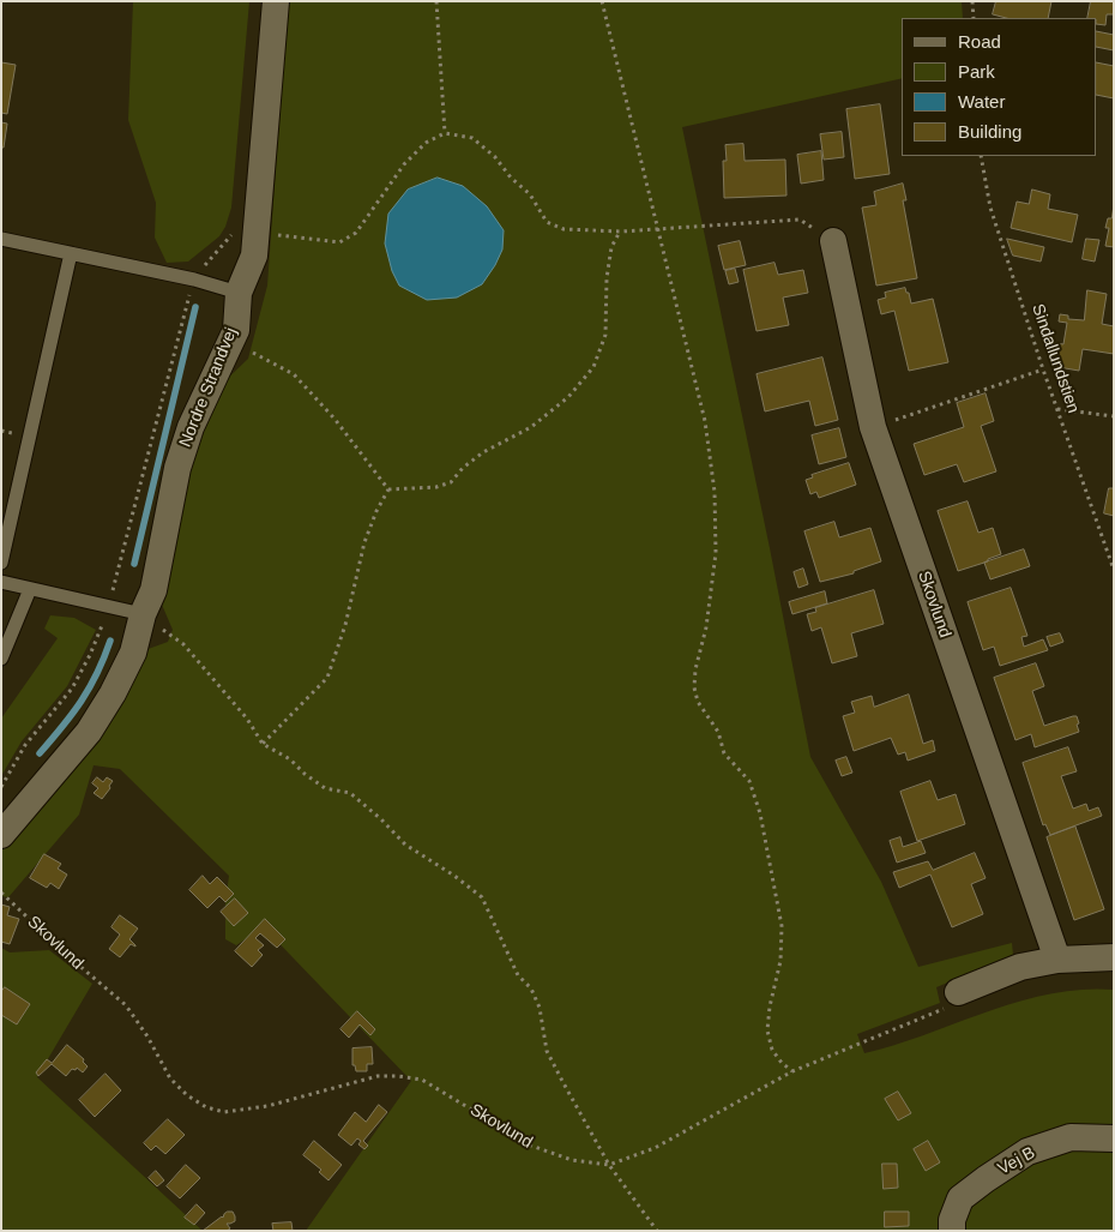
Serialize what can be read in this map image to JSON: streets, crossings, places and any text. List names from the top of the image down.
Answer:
{
  "streets": {
    "street": ["Nordre Strandvej", "Skovlund", "Vej B"],
    "path": ["Sindallundstien"]
  },
  "legend": [
    "Road",
    "Park",
    "Water",
    "Building"
  ]
}
